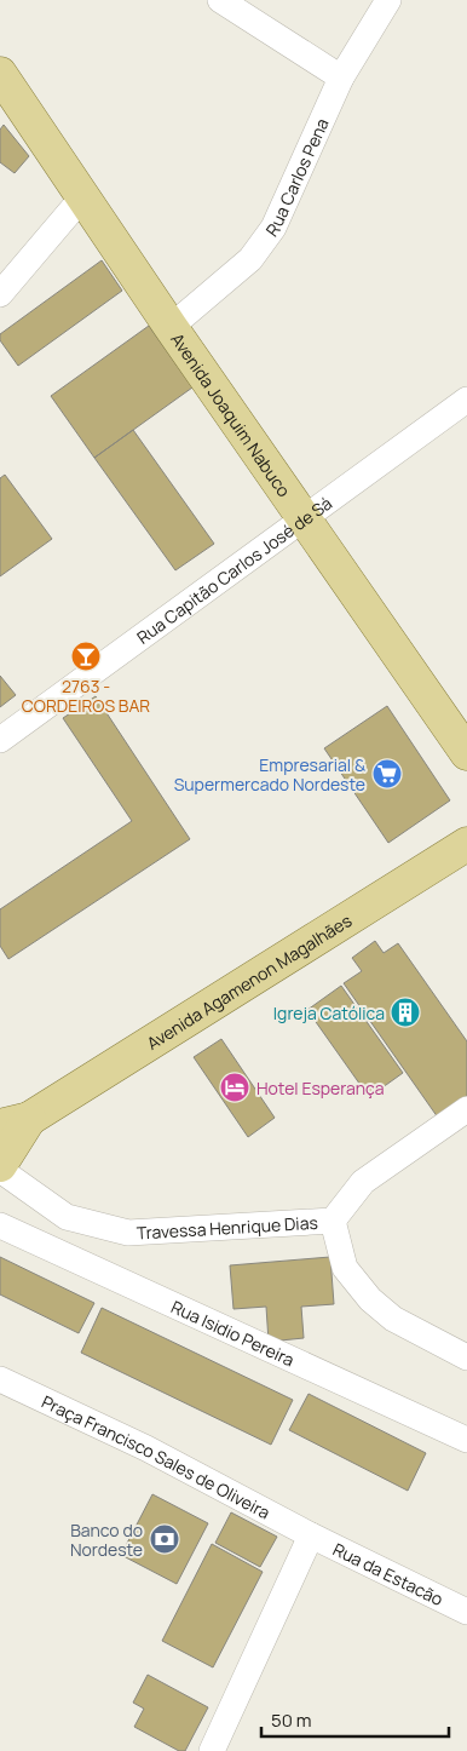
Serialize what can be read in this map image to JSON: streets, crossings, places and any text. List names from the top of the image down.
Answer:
{
  "streets": {
    "main road": ["Avenida Joaquim Nabuco", "Avenida Agamenon Magalhães"],
    "street": [
      "Rua Carlos Pena",
      "Rua Capitão Carlos José de Sá",
      "Travessa Henrique Dias",
      "Rua Isidio Pereira",
      "Praça Francisco Sales de Oliveira",
      "Rua da Estacão"
    ]
  },
  "crossings": [
    ["Rua Carlos Pena", "Avenida Joaquim Nabuco"],
    ["Avenida Joaquim Nabuco", "Rua Capitão Carlos José de Sá"],
    ["Avenida Agamenon Magalhães", "Travessa Henrique Dias"],
    ["Praça Francisco Sales de Oliveira", "Rua da Estacão"]
  ],
  "places": {
    "bar": ["2763 - CORDEIROS BAR"],
    "supermarket": ["Empresarial & Supermercado Nordeste"],
    "building": ["Igreja Católica"],
    "hotel": ["Hotel Esperança"],
    "bank": ["Banco do Nordeste"]
  },
  "scale_bar": "50 m"
}
